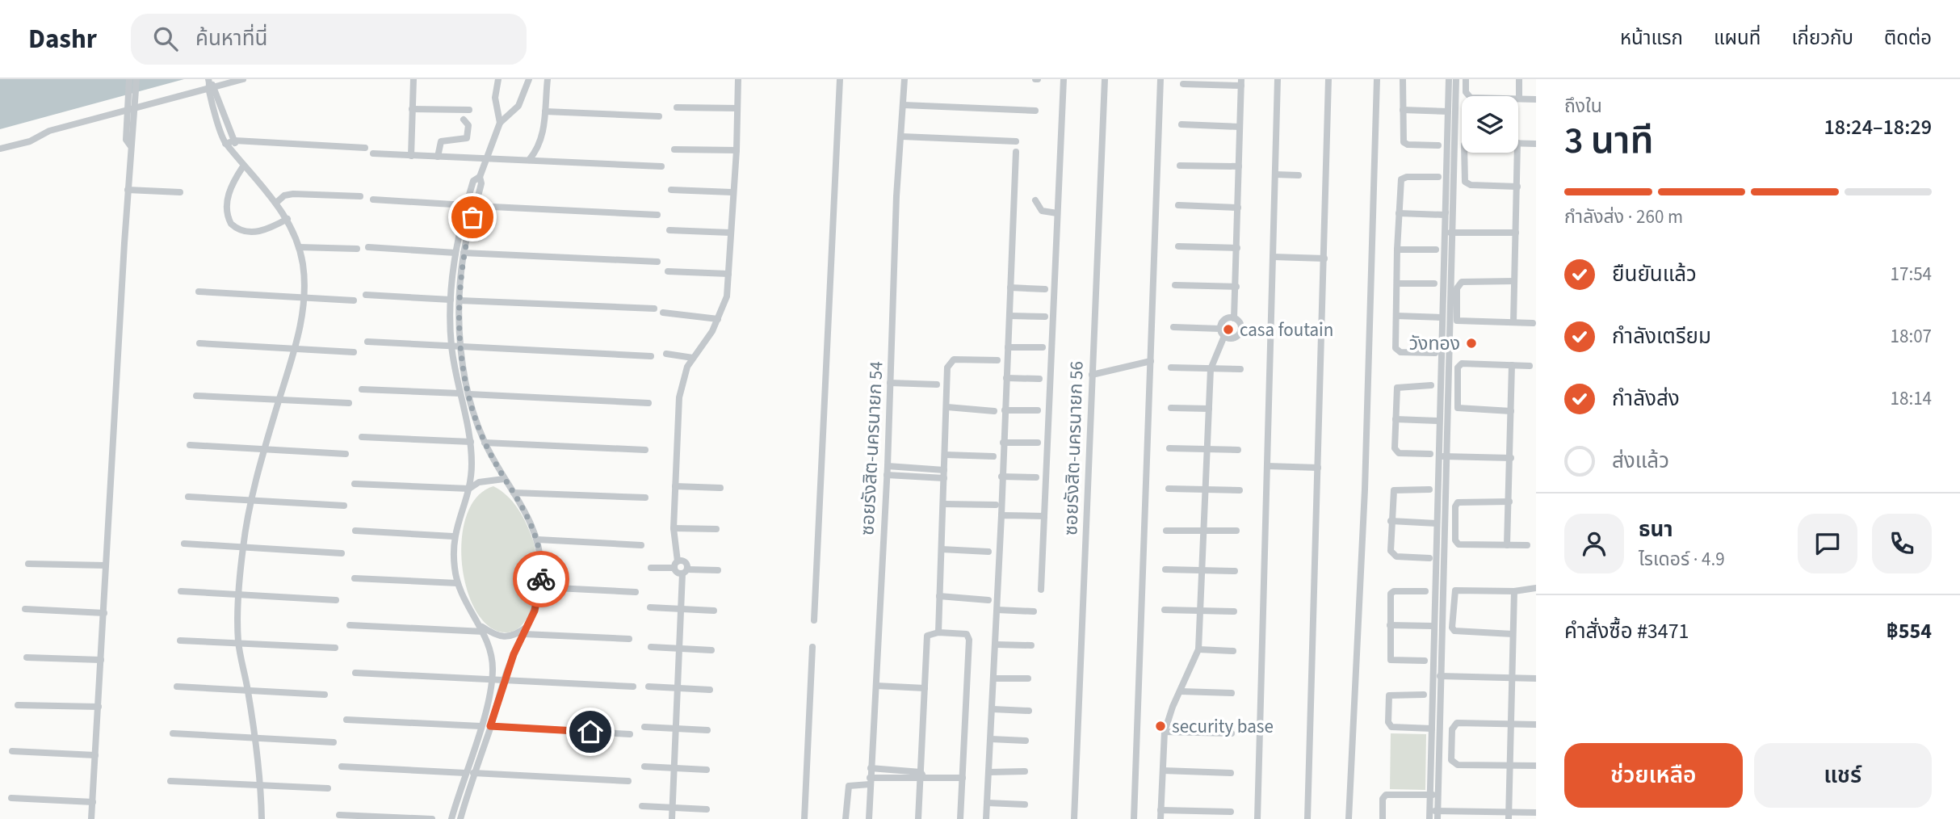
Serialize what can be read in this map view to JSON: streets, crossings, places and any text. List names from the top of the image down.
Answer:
{
  "streets": {
    "street": ["ซอยรังสิต-นครนายก 54", "ซอยรังสิต-นครนายก 56"]
  },
  "places": ["casa foutain", "วังทอง", "security base"],
  "page": {
    "header": "Dashr",
    "search": "ค้นหาที่นี่",
    "nav": [
      "หน้าแรก",
      "แผนที่",
      "เกี่ยวกับ",
      "ติดต่อ"
    ],
    "heading": ["3 นาที", "ถึงใน", "18:24–18:29"],
    "panel": [
      "ธนา",
      "ไรเดอร์ · 4.9",
      "คำสั่งซื้อ #3471",
      "฿554"
    ],
    "bar": "กำลังส่ง · 260 m",
    "list": [
      ["ยืนยันแล้ว", "17:54"],
      ["กำลังเตรียม", "18:07"],
      ["กำลังส่ง", "18:14"],
      "ส่งแล้ว"
    ],
    "buttons": ["ช่วยเหลือ", "แชร์"]
  }
}
